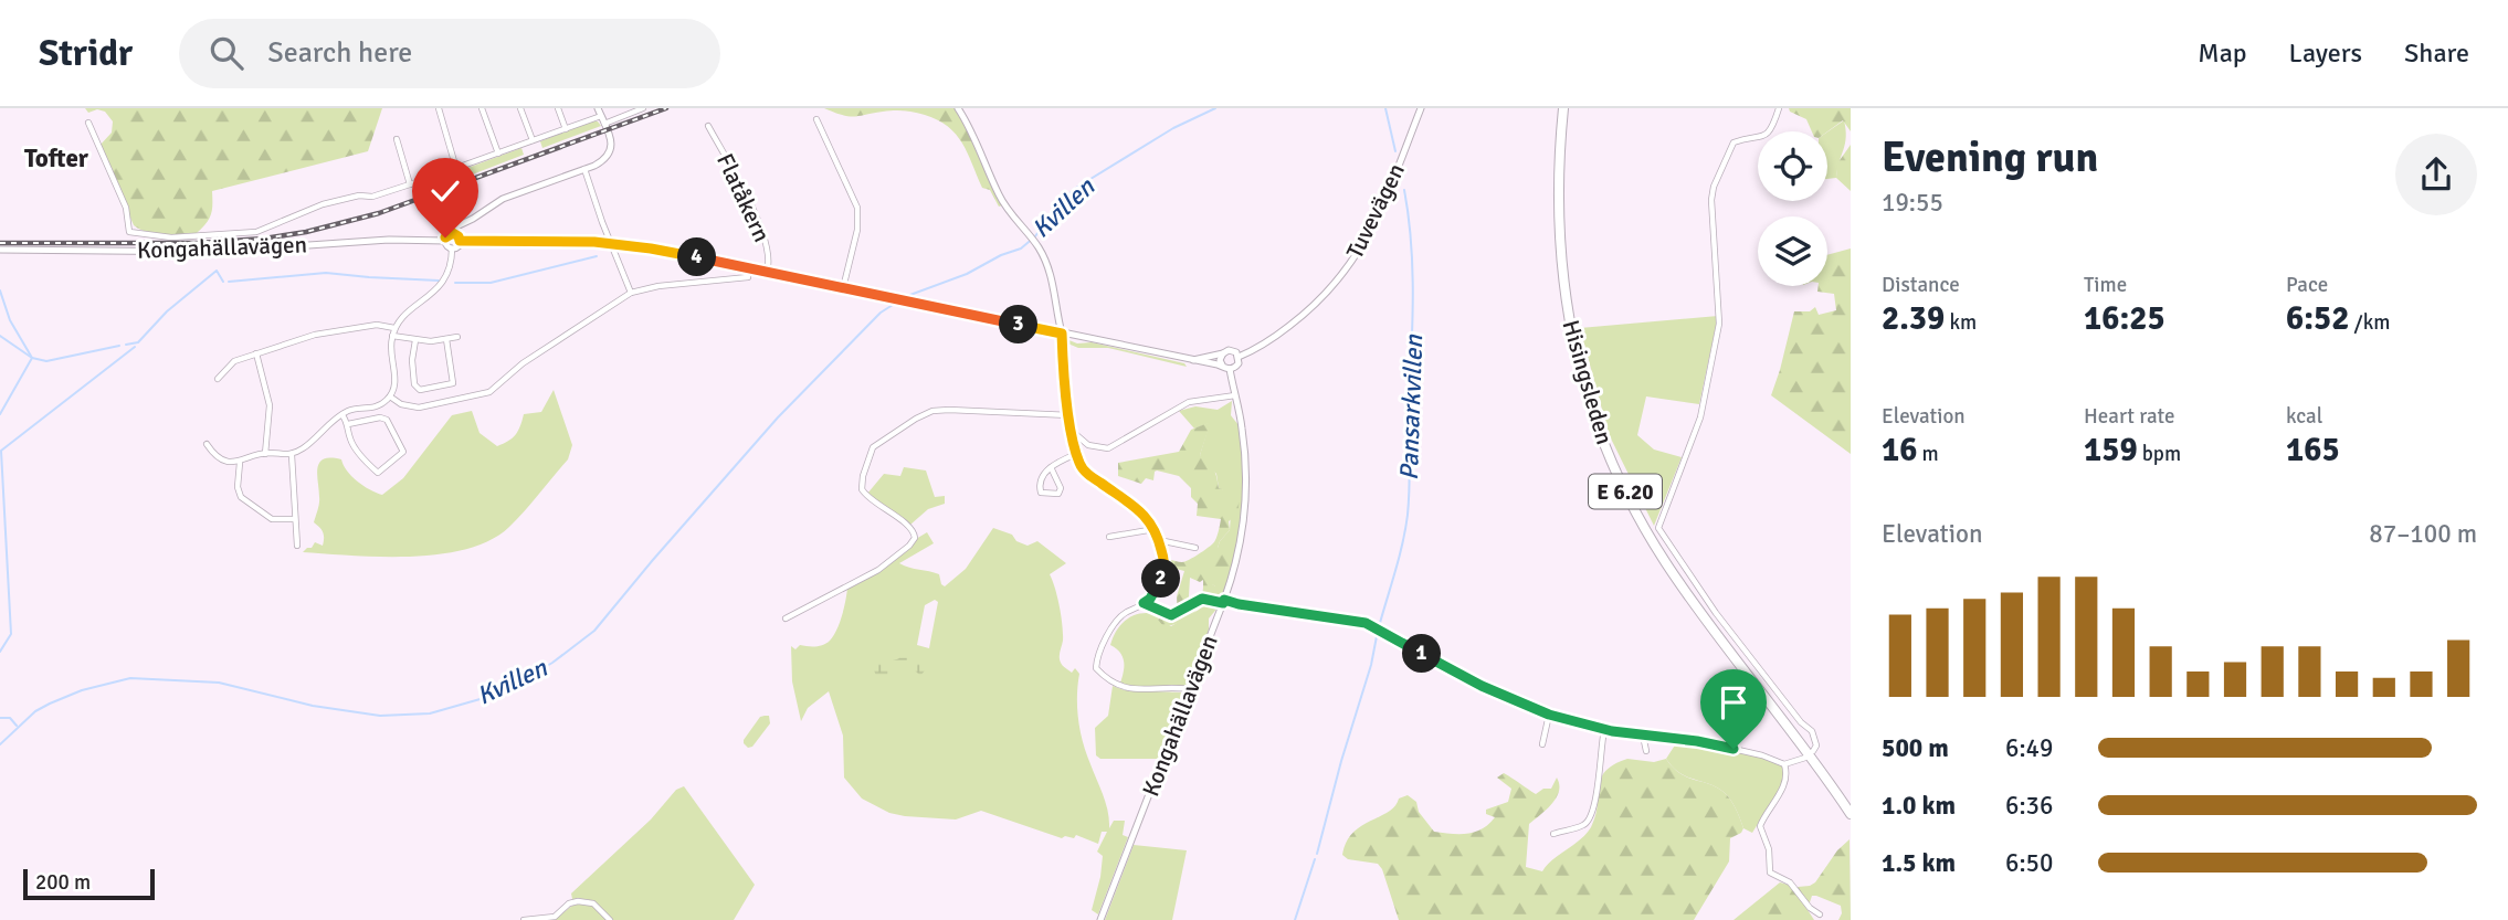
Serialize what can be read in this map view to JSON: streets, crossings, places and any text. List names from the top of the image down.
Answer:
{
  "streets": {
    "highway": ["Hisingsleden", "E 6.20"],
    "main road": ["Tuvevägen", "Kongahällavägen"],
    "street": ["Flatåkern"]
  },
  "crossings": [
    ["Tuvevägen", "Kongahällavägen"]
  ],
  "districts": ["Tofter"],
  "water": ["Kvillen", "Pansarkvillen"],
  "scale_bar": "200 m",
  "page": {
    "header": "Stridr",
    "search": "Search here",
    "nav": ["Map", "Layers", "Share"],
    "heading": ["Evening run", "19:55"],
    "pins": [
      "4",
      "3",
      "2",
      "1"
    ],
    "stats": [
      ["Distance", "2.39 km"],
      ["Time", "16:25"],
      ["Pace", "6:52 /km"],
      ["Elevation", "16 m"],
      ["Heart rate", "159 bpm"],
      ["kcal", "165"]
    ],
    "chart": ["Elevation", "87–100 m"],
    "list": [
      {
        "name": "500 m",
        "note": "6:49"
      },
      {
        "name": "1.0 km",
        "note": "6:36"
      },
      {
        "name": "1.5 km",
        "note": "6:50"
      }
    ],
    "scale": "200 m"
  }
}
